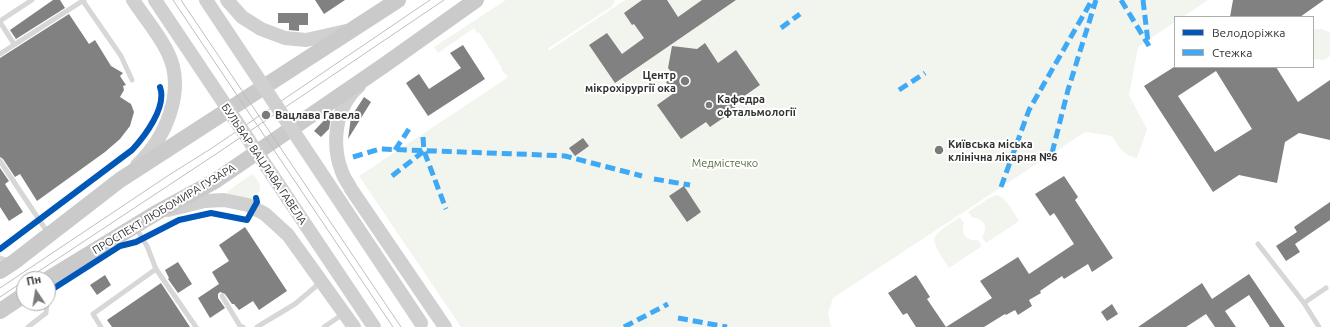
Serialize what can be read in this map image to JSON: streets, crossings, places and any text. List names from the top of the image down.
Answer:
{
  "streets": {
    "main road": ["БУЛЬВАР ВАЦЛАВА ГАВЕЛА", "ПРОСПЕКТ ЛЮБОМИРА ГУЗАРА"]
  },
  "parks": ["Медмістечко"],
  "places": [
    "Центр мікрохірургії ока",
    "Кафедра офтальмології",
    "Вацлава Гавела",
    "Київська міська клінічна лікарня №6"
  ],
  "legend": ["Велодоріжка", "Стежка"],
  "north": "top"
}
